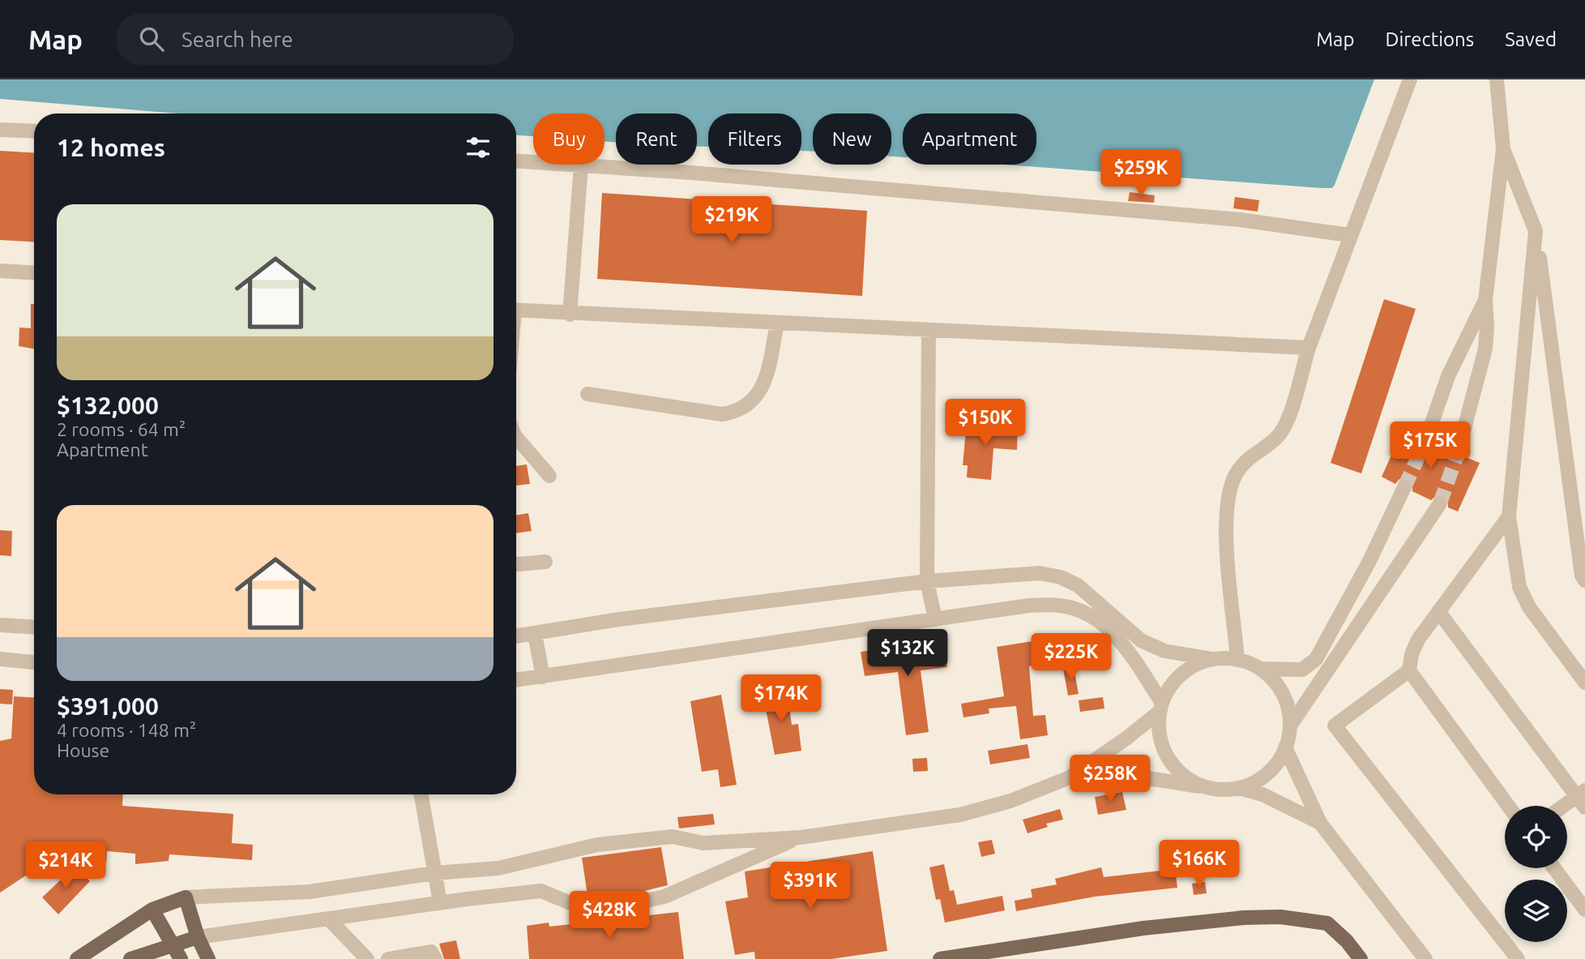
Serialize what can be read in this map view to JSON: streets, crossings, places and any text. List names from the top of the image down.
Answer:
{
  "page": {
    "header": "Map",
    "search": "Search here",
    "nav": ["Map", "Directions", "Saved"],
    "chip": [
      "Buy",
      "Rent",
      "Filters",
      "New",
      "Apartment"
    ],
    "heading": "12 homes",
    "price": [
      "$259K",
      "$219K",
      "$150K",
      "$175K",
      "$132K",
      "$225K",
      "$174K",
      "$258K",
      "$166K",
      "$214K",
      "$391K",
      "$428K"
    ],
    "list": [
      {
        "name": "$132,000",
        "note": "2 rooms · 64 m² · Apartment"
      },
      {
        "name": "$391,000",
        "note": "4 rooms · 148 m² · House"
      }
    ]
  }
}
